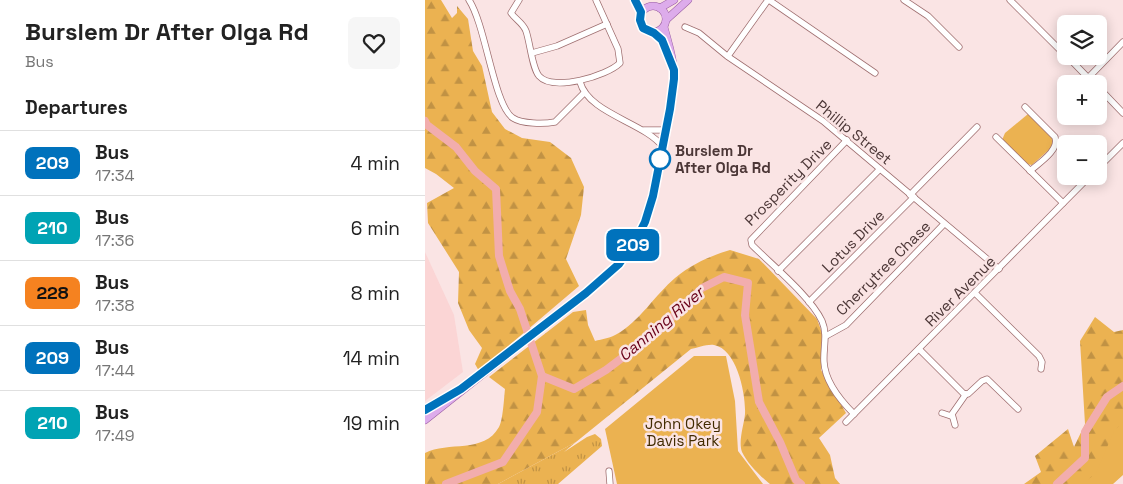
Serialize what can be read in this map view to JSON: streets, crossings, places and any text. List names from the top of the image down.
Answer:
{
  "streets": {
    "street": [
      "Phillip Street",
      "Prosperity Drive",
      "Lotus Drive",
      "Cherrytree Chase",
      "River Avenue"
    ]
  },
  "crossings": [
    ["Phillip Street", "Prosperity Drive"],
    ["Phillip Street", "Lotus Drive"],
    ["Phillip Street", "Cherrytree Chase"],
    ["Phillip Street", "River Avenue"],
    ["Prosperity Drive", "Lotus Drive"],
    ["Prosperity Drive", "Cherrytree Chase"]
  ],
  "water": ["Canning River"],
  "parks": ["John Okey Davis Park"],
  "places": ["Burslem Dr After Olga Rd"],
  "lines": ["bus line 209"],
  "page": {
    "heading": [
      ["Burslem Dr After Olga Rd", "Bus"],
      "Departures"
    ],
    "on_map": "209",
    "map_buttons": ["+", "−"],
    "list": [
      {
        "mark": "209",
        "name": "Bus",
        "note": "17:34",
        "value": "4 min"
      },
      {
        "mark": "210",
        "name": "Bus",
        "note": "17:36",
        "value": "6 min"
      },
      {
        "mark": "228",
        "name": "Bus",
        "note": "17:38",
        "value": "8 min"
      },
      {
        "mark": "209",
        "name": "Bus",
        "note": "17:44",
        "value": "14 min"
      },
      {
        "mark": "210",
        "name": "Bus",
        "note": "17:49",
        "value": "19 min"
      }
    ]
  }
}
